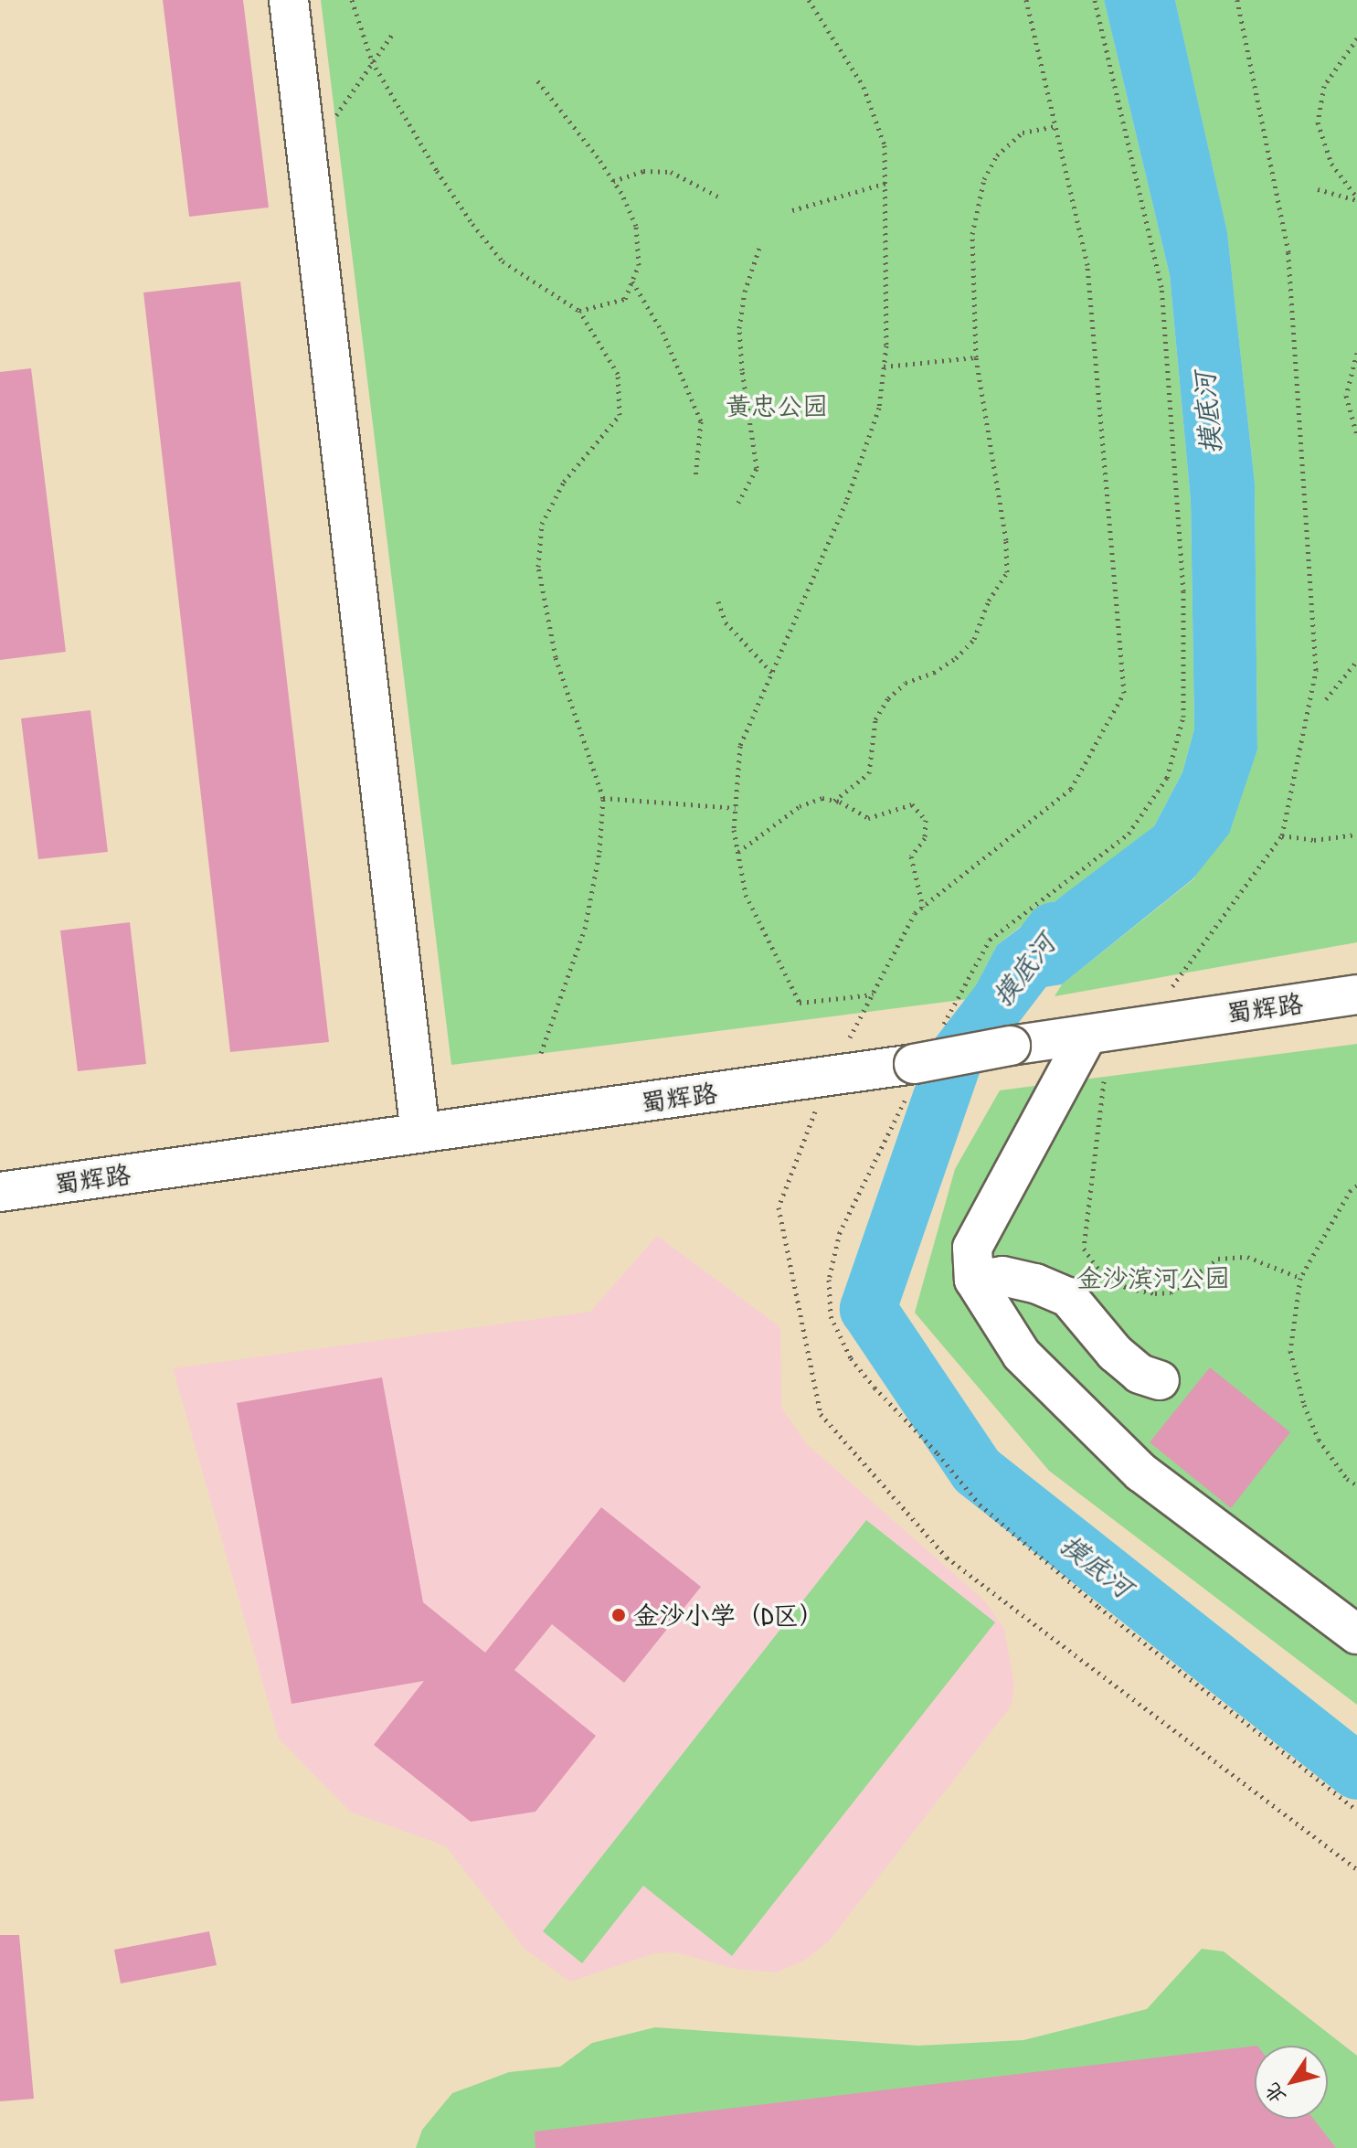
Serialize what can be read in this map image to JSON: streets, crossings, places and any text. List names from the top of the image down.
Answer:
{
  "streets": {
    "street": ["蜀辉路"]
  },
  "water": ["摸底河"],
  "parks": ["黄忠公园", "金沙滨河公园"],
  "places": ["金沙小学（D区）"],
  "north": "bottom left"
}
